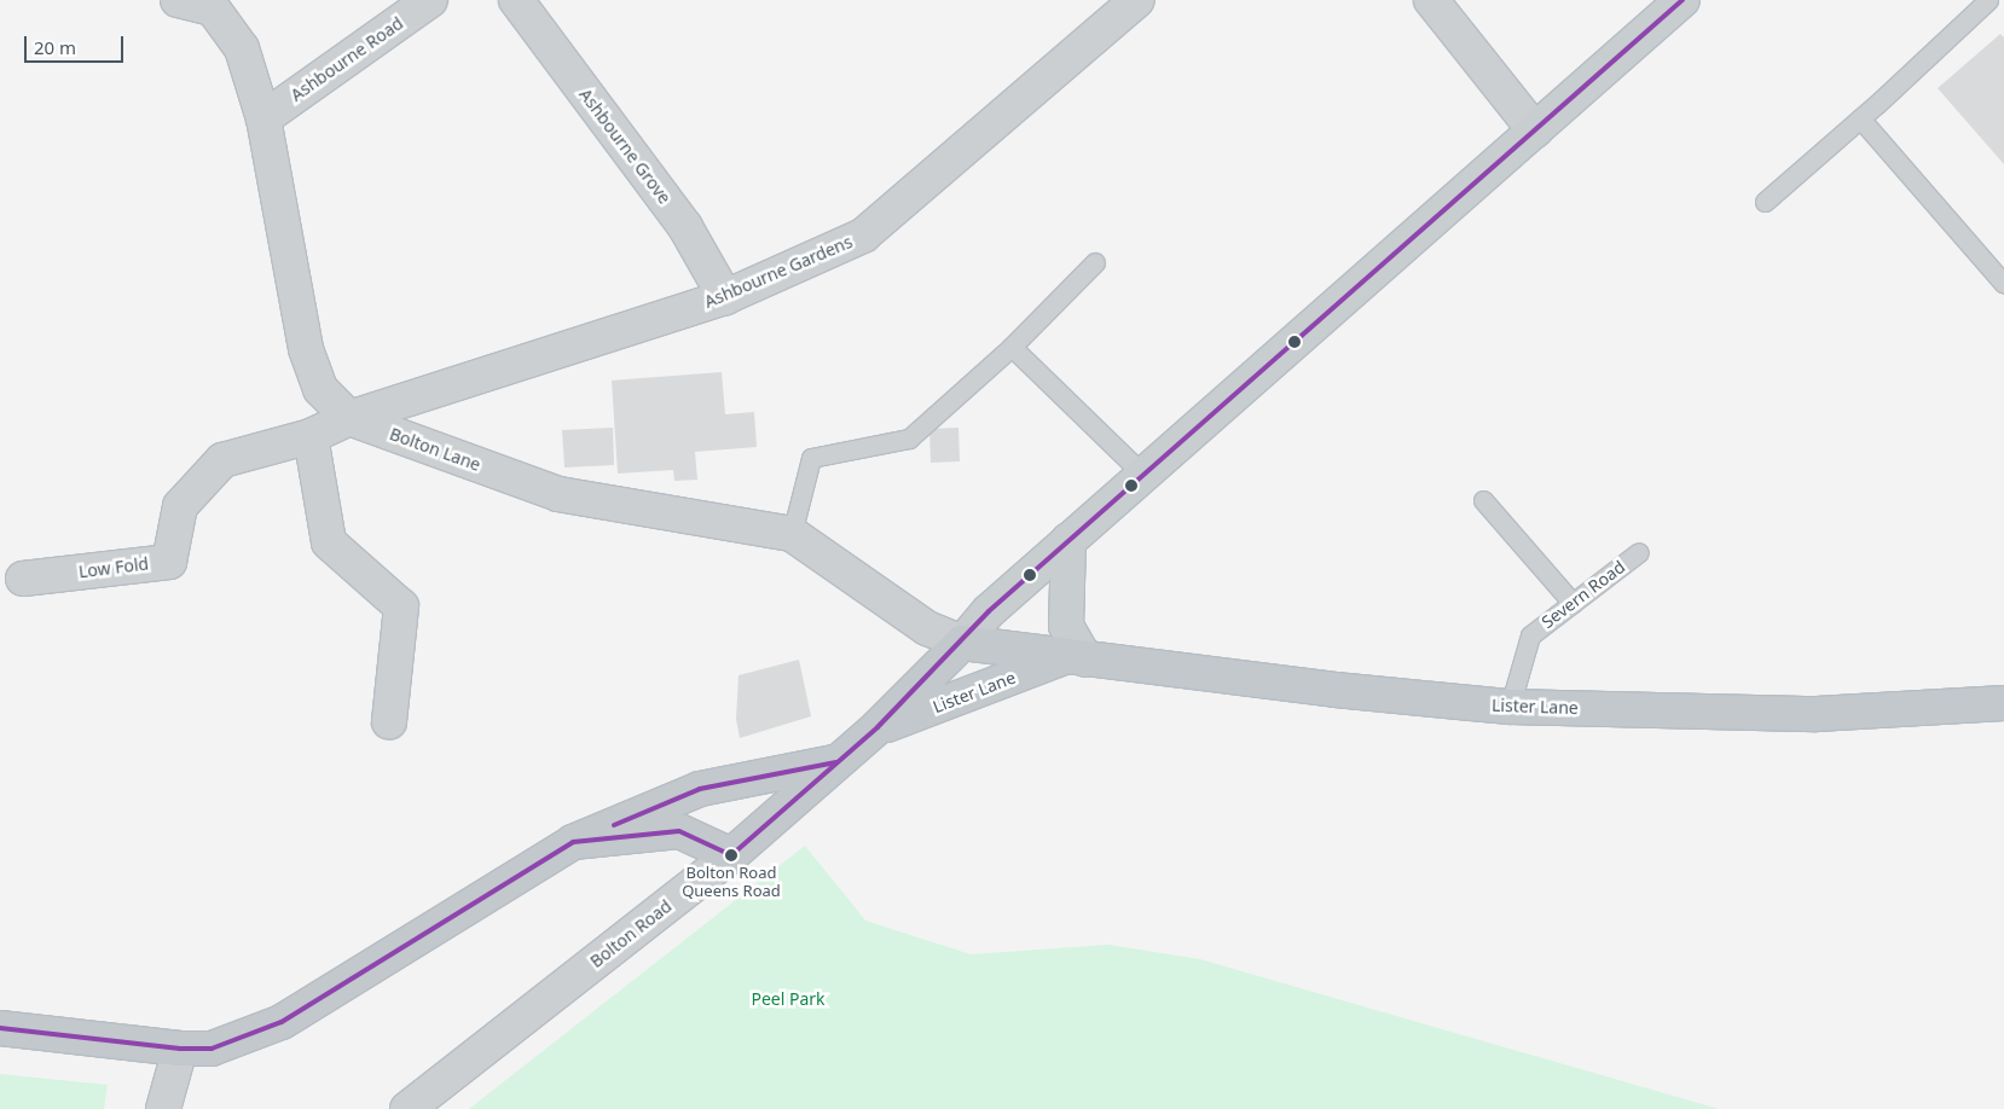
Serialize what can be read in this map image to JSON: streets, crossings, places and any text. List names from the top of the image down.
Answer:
{
  "streets": {
    "highway": ["Lister Lane", "Bolton Road"],
    "street": [
      "Ashbourne Road",
      "Ashbourne Grove",
      "Ashbourne Gardens",
      "Bolton Lane",
      "Low Fold"
    ],
    "lane": ["Severn Road"]
  },
  "crossings": [
    ["Ashbourne Road", "Bolton Lane"],
    ["Ashbourne Grove", "Ashbourne Gardens"],
    ["Ashbourne Gardens", "Bolton Lane"],
    ["Ashbourne Gardens", "Low Fold"],
    ["Bolton Lane", "Low Fold"],
    ["Bolton Lane", "Lister Lane"],
    ["Bolton Lane", "Bolton Road"],
    ["Severn Road", "Lister Lane"],
    ["Lister Lane", "Bolton Road"]
  ],
  "parks": ["Peel Park"],
  "places": ["Bolton Road Queens Road"],
  "scale_bar": "20 m"
}
